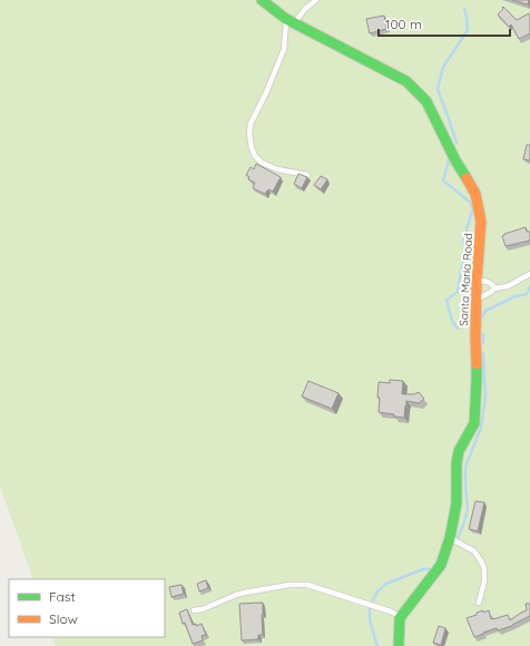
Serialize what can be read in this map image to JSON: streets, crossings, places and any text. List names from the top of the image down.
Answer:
{
  "streets": {
    "street": ["Santa Maria Road"]
  },
  "legend": ["Fast", "Slow"],
  "scale_bar": "100 m"
}
